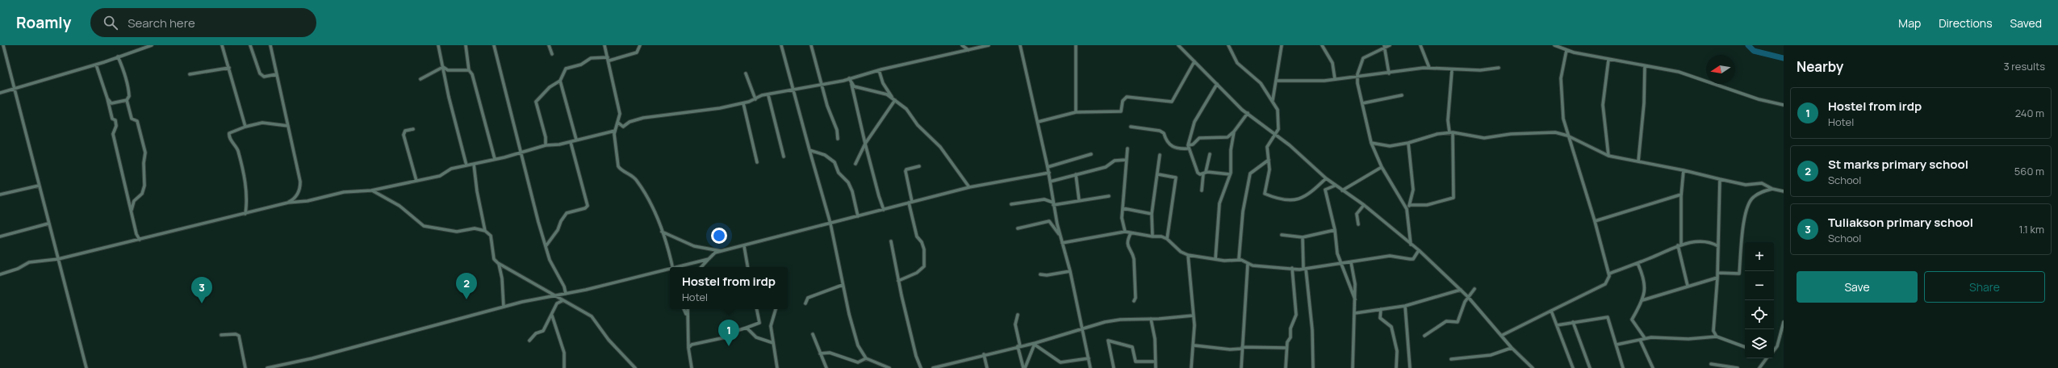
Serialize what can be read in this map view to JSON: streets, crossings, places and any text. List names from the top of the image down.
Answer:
{
  "north": "left",
  "page": {
    "header": "Roamly",
    "search": "Search here",
    "nav": ["Map", "Directions", "Saved"],
    "heading": ["Nearby", "3 results"],
    "list": [
      {
        "mark": "1",
        "name": "Hostel from irdp",
        "note": "Hotel",
        "value": "240 m"
      },
      {
        "mark": "2",
        "name": "St marks primary school",
        "note": "School",
        "value": "560 m"
      },
      {
        "mark": "3",
        "name": "Tuliakson primary school",
        "note": "School",
        "value": "1.1 km"
      }
    ],
    "map_buttons": ["+", "−"],
    "buttons": ["Save", "Share"],
    "popup": ["Hostel from irdp", "Hotel"],
    "pins": ["2", "3", "1"]
  }
}
